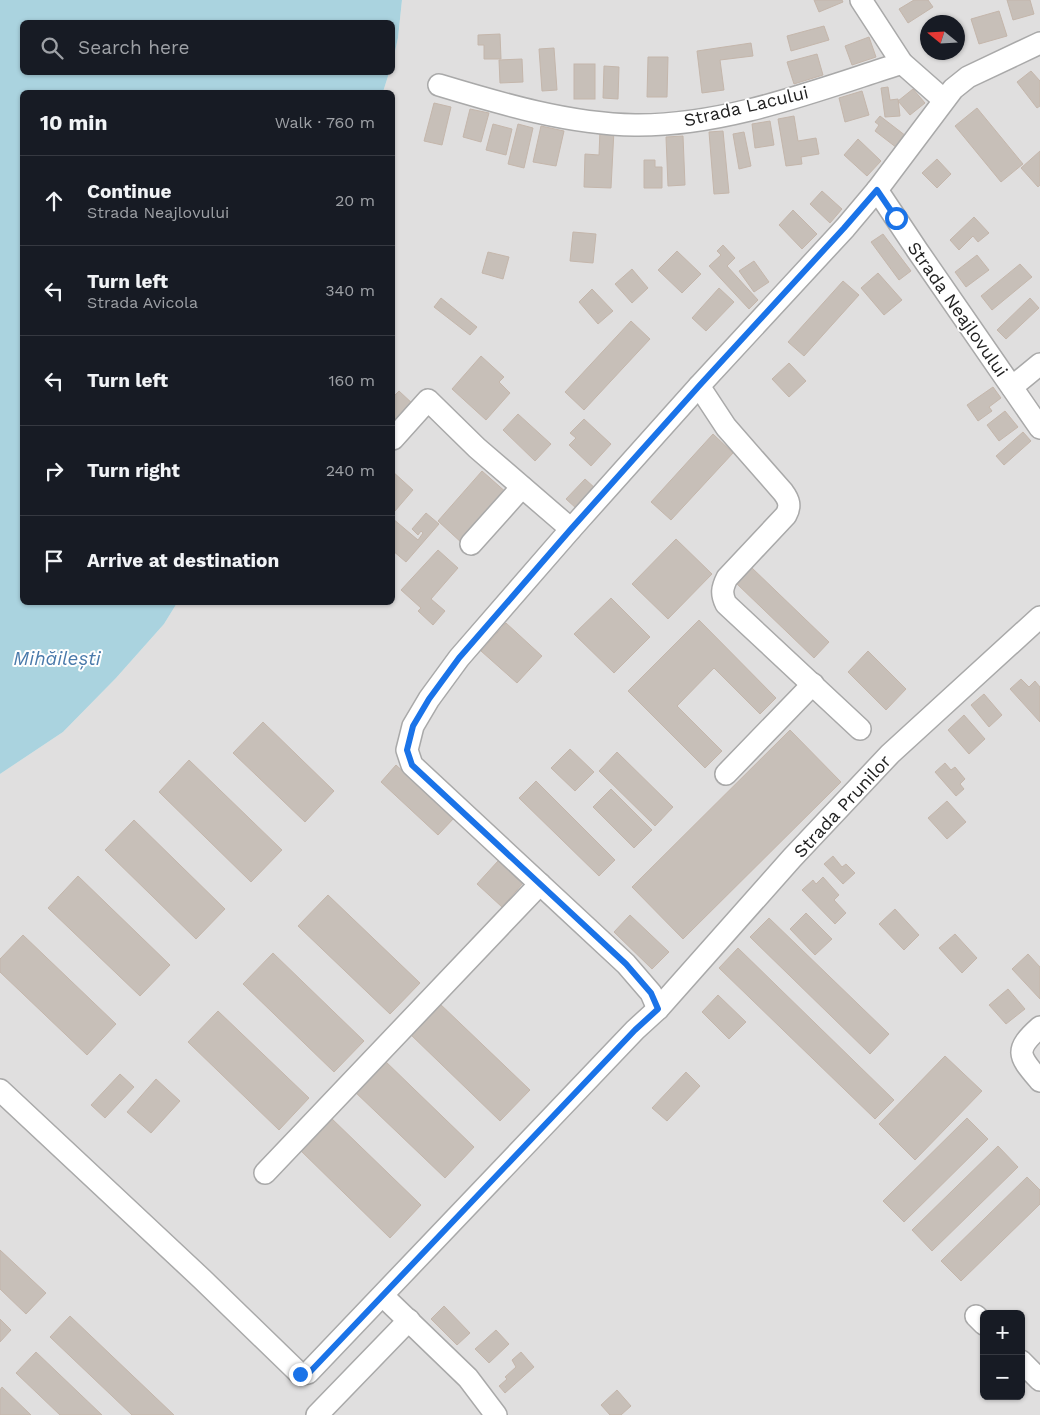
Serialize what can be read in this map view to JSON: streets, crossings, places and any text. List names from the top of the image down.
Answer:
{
  "streets": {
    "street": ["Strada Lacului", "Strada Neajlovului", "Strada Prunilor"]
  },
  "water": ["Mihăilești"],
  "north": "left",
  "page": {
    "search": "Search here",
    "heading": ["10 min", "Walk · 760 m"],
    "list": [
      ["Continue", "Strada Neajlovului", "20 m"],
      ["Turn left", "Strada Avicola", "340 m"],
      ["Turn left", "160 m"],
      ["Turn right", "240 m"],
      "Arrive at destination"
    ],
    "map_buttons": ["+", "−"]
  }
}
